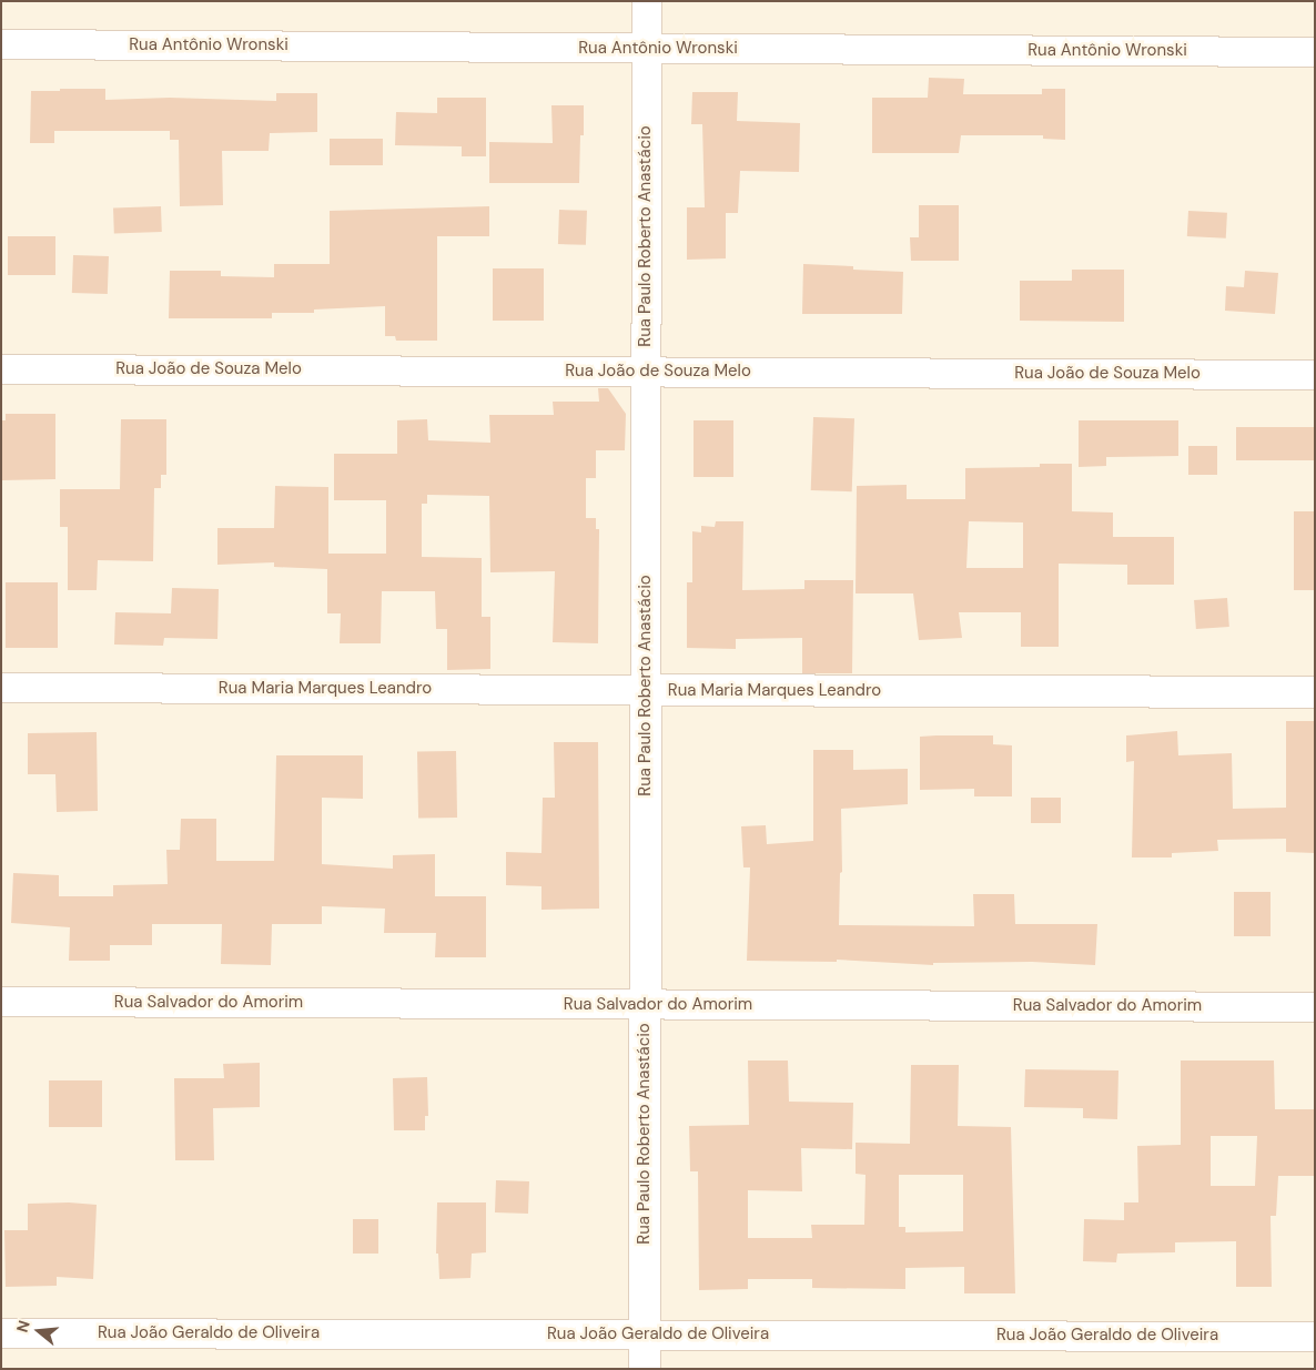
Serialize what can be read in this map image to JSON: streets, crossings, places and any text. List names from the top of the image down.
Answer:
{
  "streets": {
    "street": [
      "Rua Antônio Wronski",
      "Rua Paulo Roberto Anastácio",
      "Rua João de Souza Melo",
      "Rua Maria Marques Leandro",
      "Rua Salvador do Amorim",
      "Rua João Geraldo de Oliveira"
    ]
  },
  "crossings": [
    ["Rua Antônio Wronski", "Rua Paulo Roberto Anastácio"],
    ["Rua Paulo Roberto Anastácio", "Rua João de Souza Melo"],
    ["Rua Paulo Roberto Anastácio", "Rua Maria Marques Leandro"],
    ["Rua Paulo Roberto Anastácio", "Rua Salvador do Amorim"],
    ["Rua Paulo Roberto Anastácio", "Rua João Geraldo de Oliveira"]
  ],
  "north": "left"
}
